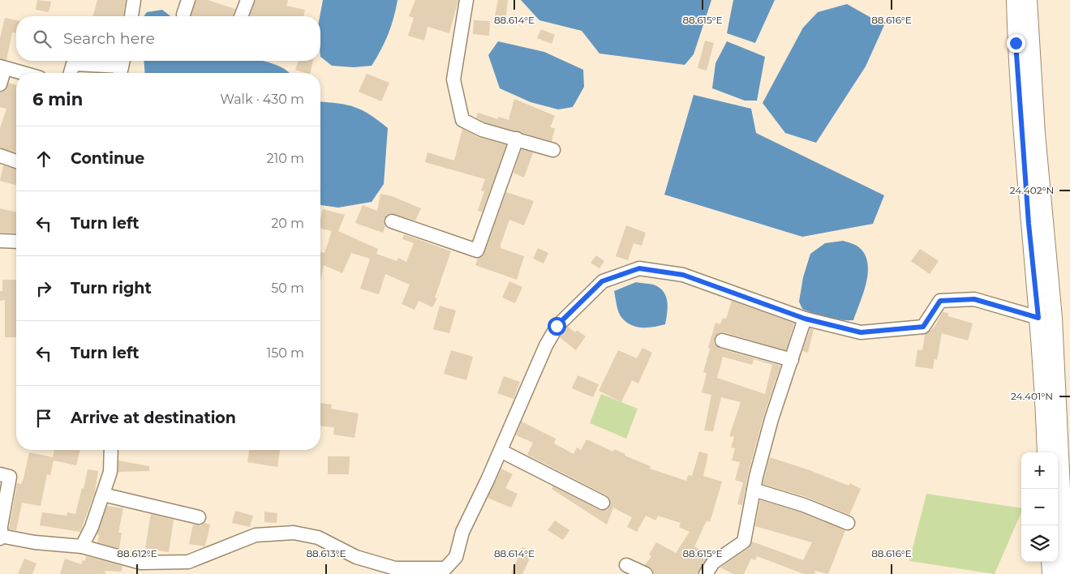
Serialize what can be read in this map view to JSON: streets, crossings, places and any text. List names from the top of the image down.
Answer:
{
  "page": {
    "search": "Search here",
    "heading": ["6 min", "Walk · 430 m"],
    "list": [
      ["Continue", "210 m"],
      ["Turn left", "20 m"],
      ["Turn right", "50 m"],
      ["Turn left", "150 m"],
      "Arrive at destination"
    ],
    "map_buttons": ["+", "−"]
  },
  "coordinates": [
    "88.614°E",
    "88.615°E",
    "88.616°E",
    "24.402°N",
    "24.401°N",
    "88.612°E",
    "88.613°E"
  ]
}
